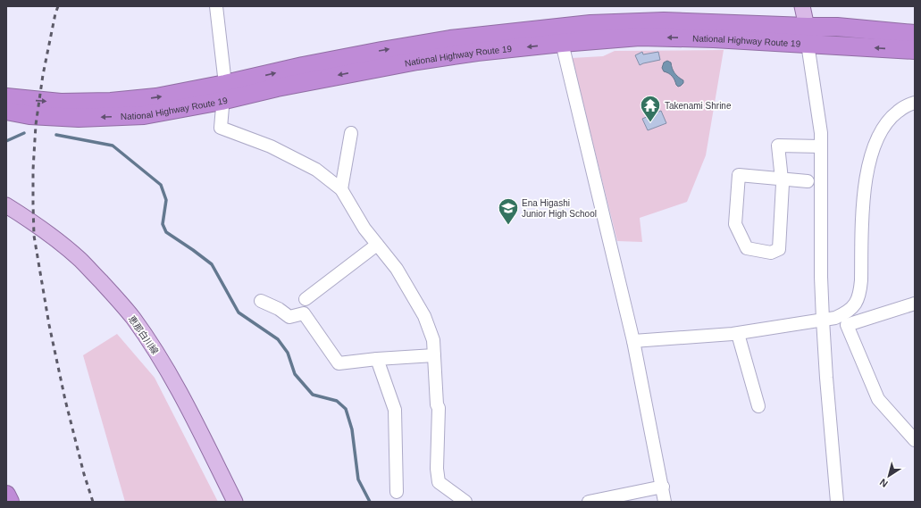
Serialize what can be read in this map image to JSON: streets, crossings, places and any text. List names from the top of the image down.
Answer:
{
  "streets": {
    "highway": ["National Highway Route 19"],
    "main road": ["恵那白川線"]
  },
  "places": {
    "temple": ["Takenami Shrine"],
    "school or university": ["Ena Higashi Junior High School"]
  },
  "north": "bottom left"
}
